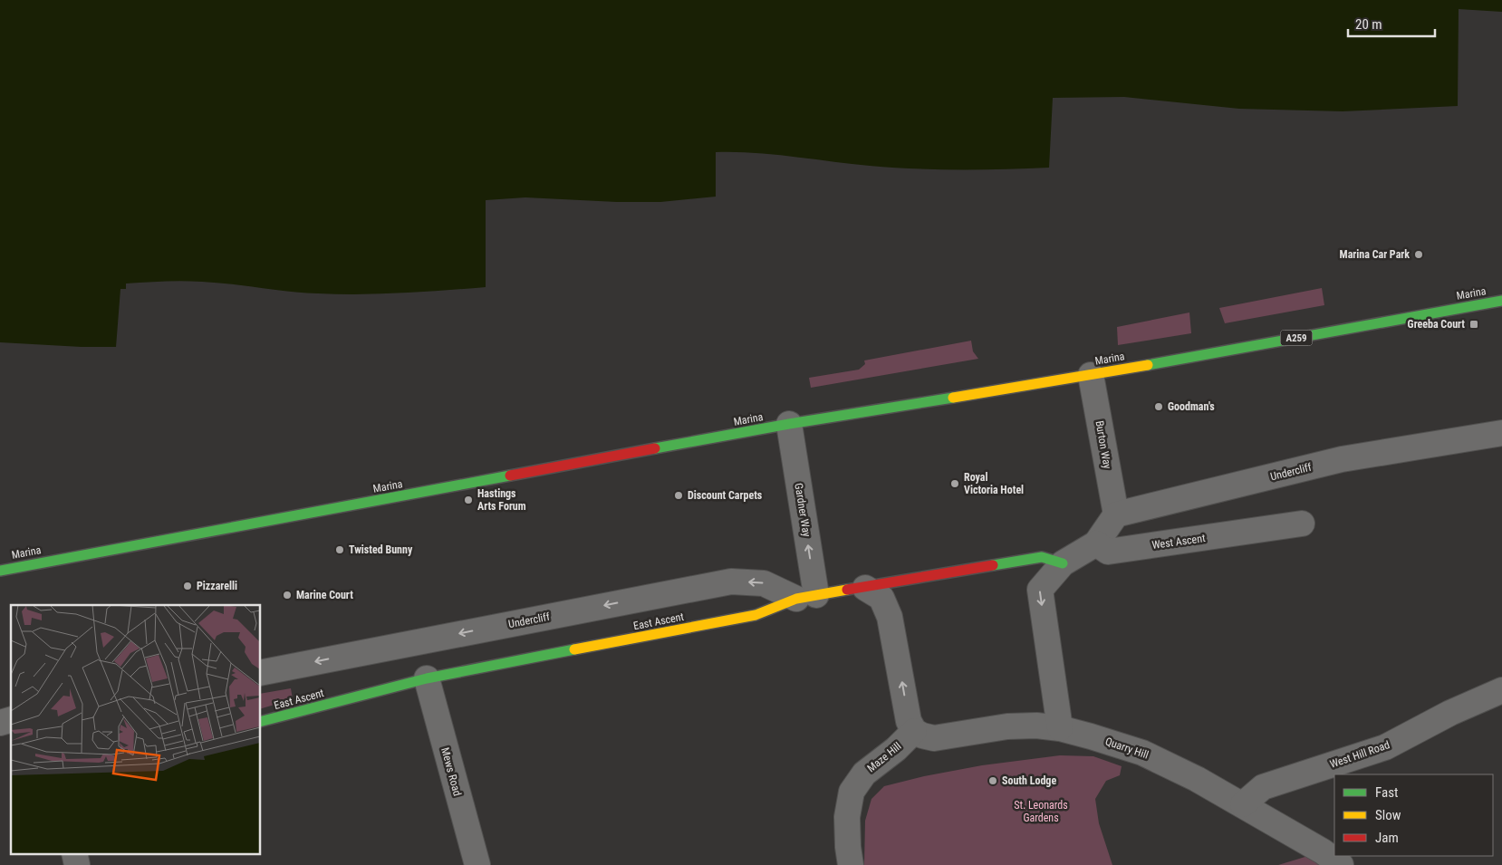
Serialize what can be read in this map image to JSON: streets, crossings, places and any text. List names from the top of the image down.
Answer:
{
  "streets": {
    "main road": ["Marina", "A259", "East Ascent"],
    "street": [
      "Burton Way",
      "Undercliff",
      "Gardner Way",
      "West Ascent",
      "Quarry Hill",
      "West Hill Road",
      "Maze Hill",
      "Mews Road"
    ]
  },
  "crossings": [
    ["Marina", "Burton Way"],
    ["Marina", "Gardner Way"],
    ["Burton Way", "Undercliff"],
    ["Undercliff", "Gardner Way"],
    ["Undercliff", "East Ascent"],
    ["Gardner Way", "East Ascent"],
    ["East Ascent", "Mews Road"],
    ["Quarry Hill", "West Hill Road"],
    ["Quarry Hill", "Maze Hill"]
  ],
  "one_way": ["Undercliff", "Gardner Way"],
  "parks": ["St. Leonards Gardens"],
  "places": {
    "other": [
      "Marina Car Park",
      "Goodman's",
      "Royal Victoria Hotel",
      "Discount Carpets",
      "Hastings Arts Forum",
      "Twisted Bunny",
      "Pizzarelli",
      "Marine Court",
      "South Lodge"
    ],
    "transit": ["Greeba Court"]
  },
  "legend": ["Fast", "Slow", "Jam"],
  "scale_bar": "20 m"
}
